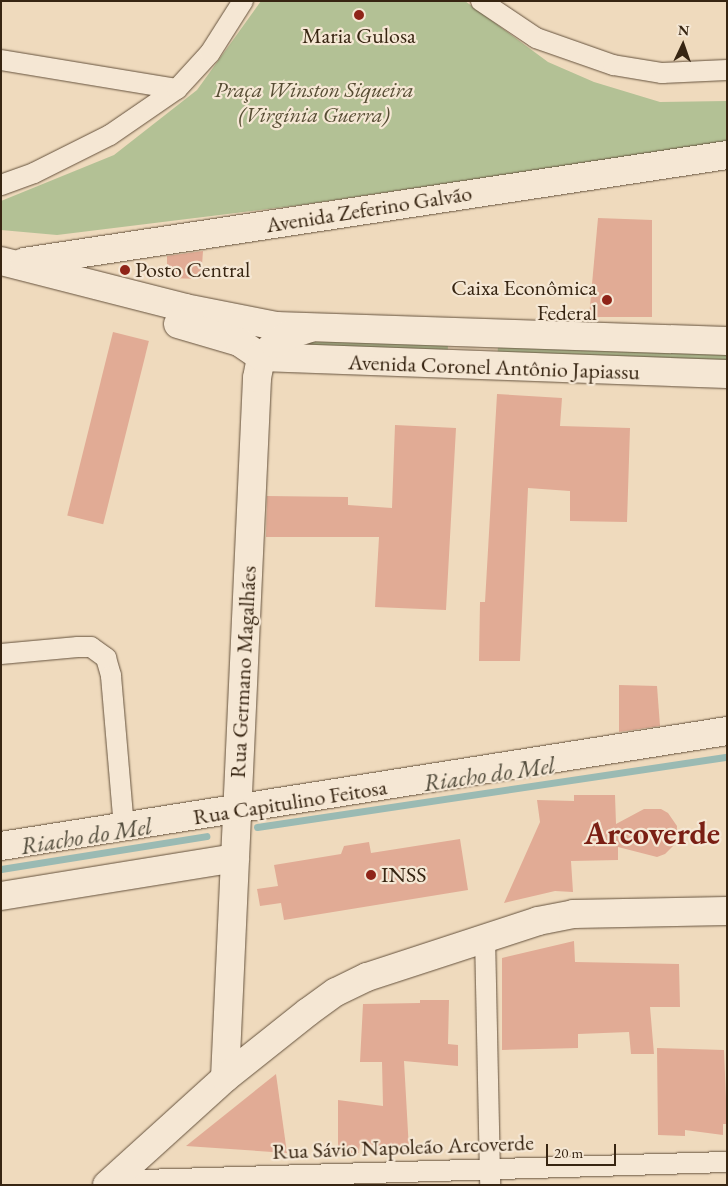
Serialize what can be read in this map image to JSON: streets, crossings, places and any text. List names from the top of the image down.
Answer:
{
  "streets": {
    "street": [
      "Avenida Zeferino Galvão",
      "Avenida Coronel Antônio Japiassu",
      "Rua Germano Magalhães",
      "Rua Capitulino Feitosa",
      "Rua Sávio Napoleão Arcoverde"
    ]
  },
  "crossings": [
    ["Avenida Zeferino Galvão", "Avenida Coronel Antônio Japiassu"],
    ["Avenida Coronel Antônio Japiassu", "Rua Germano Magalhães"],
    ["Rua Germano Magalhães", "Rua Capitulino Feitosa"]
  ],
  "districts": ["Arcoverde"],
  "water": ["Riacho do Mel"],
  "parks": ["Praça Winston Siqueira (Virgínia Guerra)"],
  "places": [
    "Maria Gulosa",
    "Posto Central",
    "Caixa Econômica Federal",
    "INSS"
  ],
  "scale_bar": "20 m",
  "north": "top"
}
